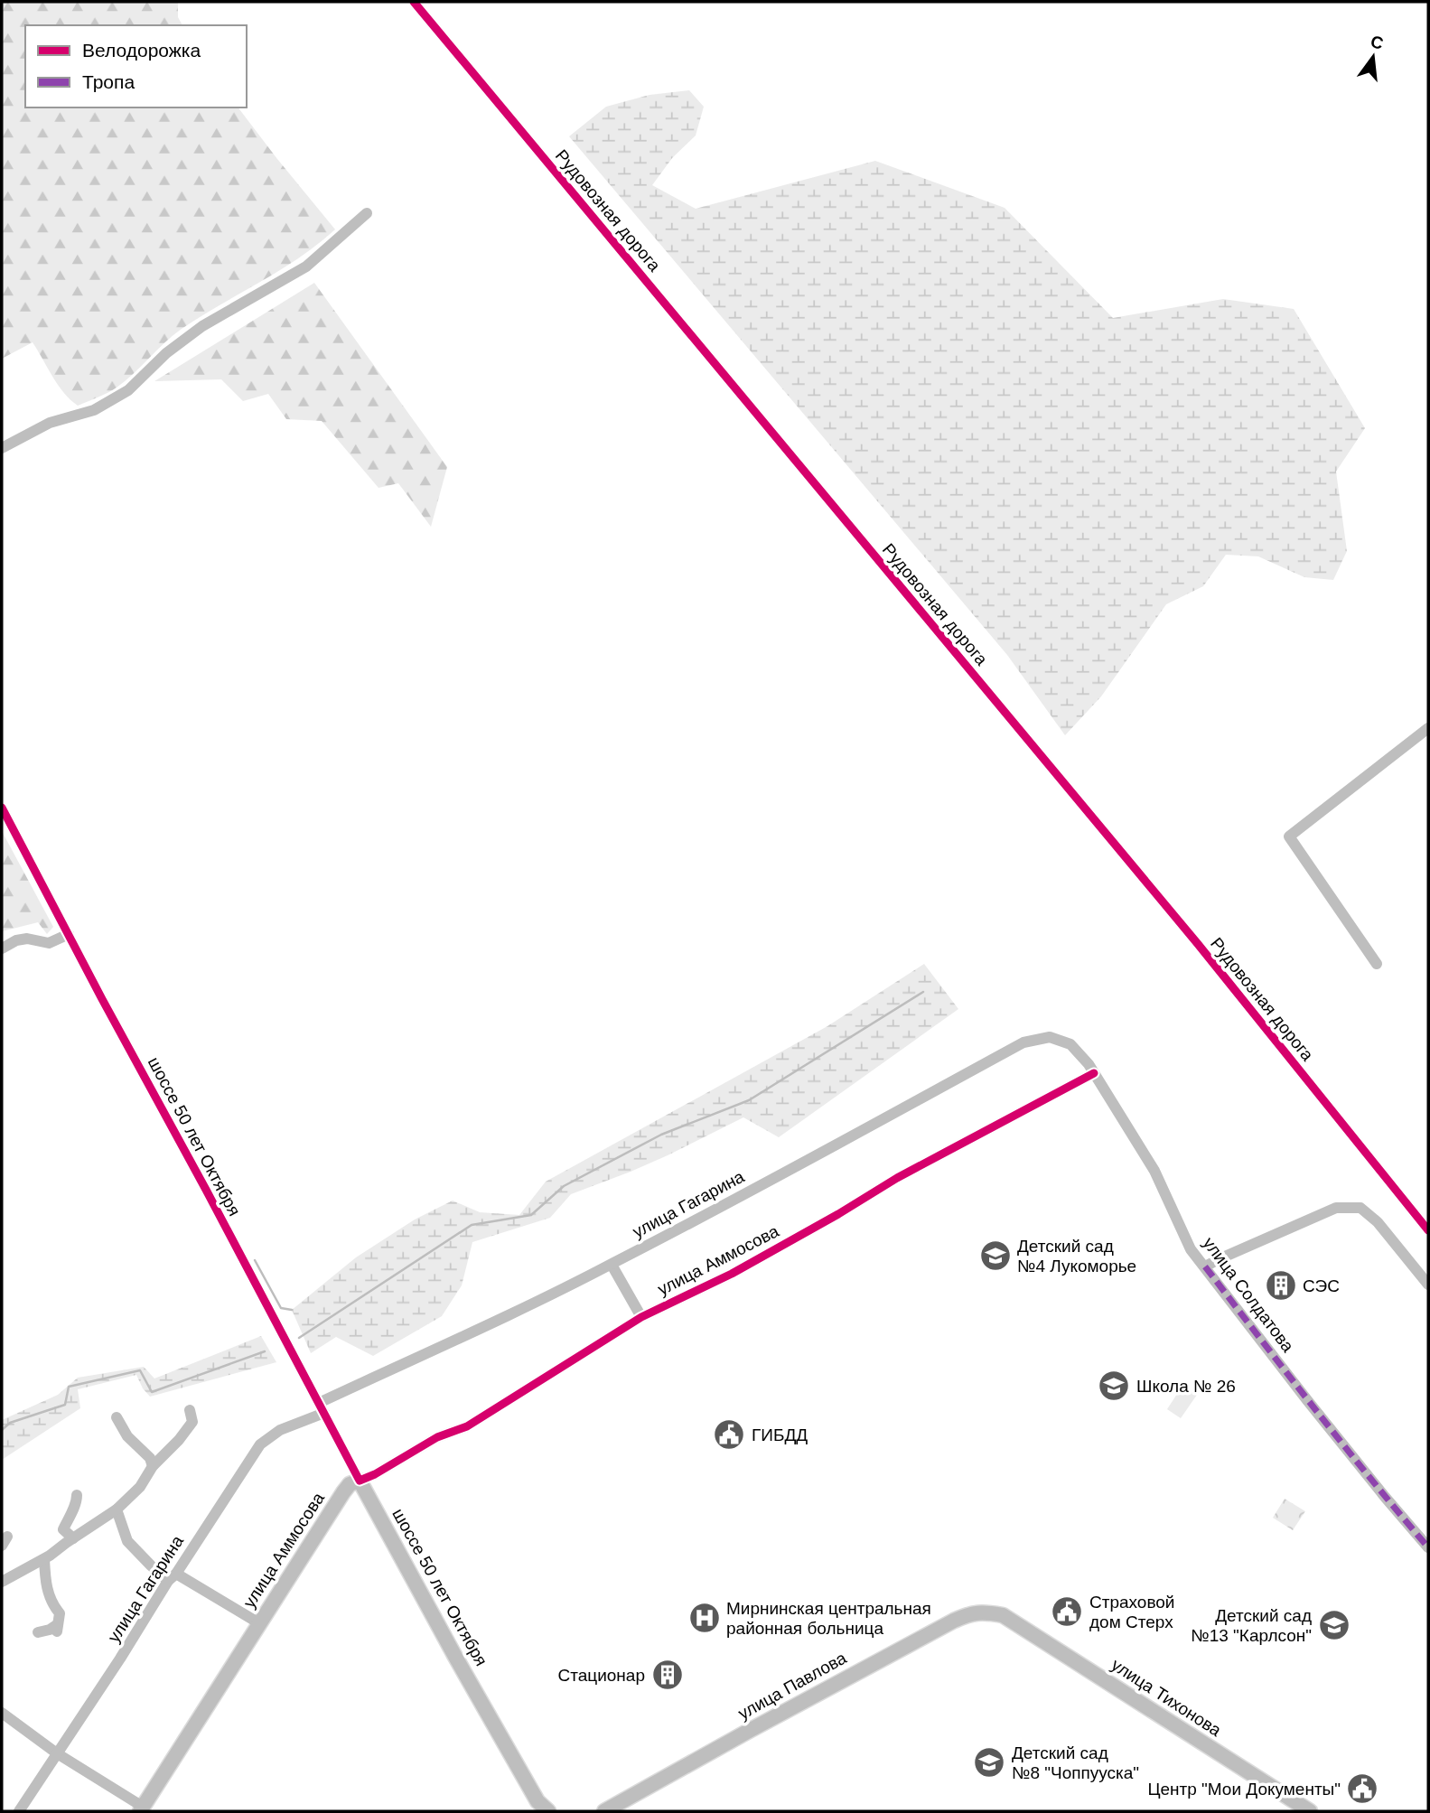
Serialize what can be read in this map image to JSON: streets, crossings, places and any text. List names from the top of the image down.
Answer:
{
  "streets": {
    "main road": [
      "шоссе 50 лет Октября",
      "улица Аммосова",
      "улица Павлова",
      "улица Тихонова"
    ],
    "street": ["Рудовозная дорога", "улица Гагарина", "улица Солдатова"]
  },
  "crossings": [
    ["шоссе 50 лет Октября", "улица Гагарина"],
    ["шоссе 50 лет Октября", "улица Аммосова"],
    ["улица Гагарина", "улица Солдатова"],
    ["улица Аммосова", "улица Солдатова"],
    ["улица Павлова", "улица Тихонова"]
  ],
  "places": {
    "school or university": [
      "Детский сад №4 Лукоморье",
      "Школа № 26",
      "Детский сад №13 \"Карлсон\"",
      "Детский сад №8 \"Чоппууска\""
    ],
    "building": ["СЭС", "Стационар"],
    "public building": ["ГИБДД", "Страховой дом Стерх", "Центр \"Мои Документы\""],
    "hospital": ["Мирнинская центральная районная больница"]
  },
  "legend": ["Велодорожка", "Тропа"],
  "north": "top"
}
